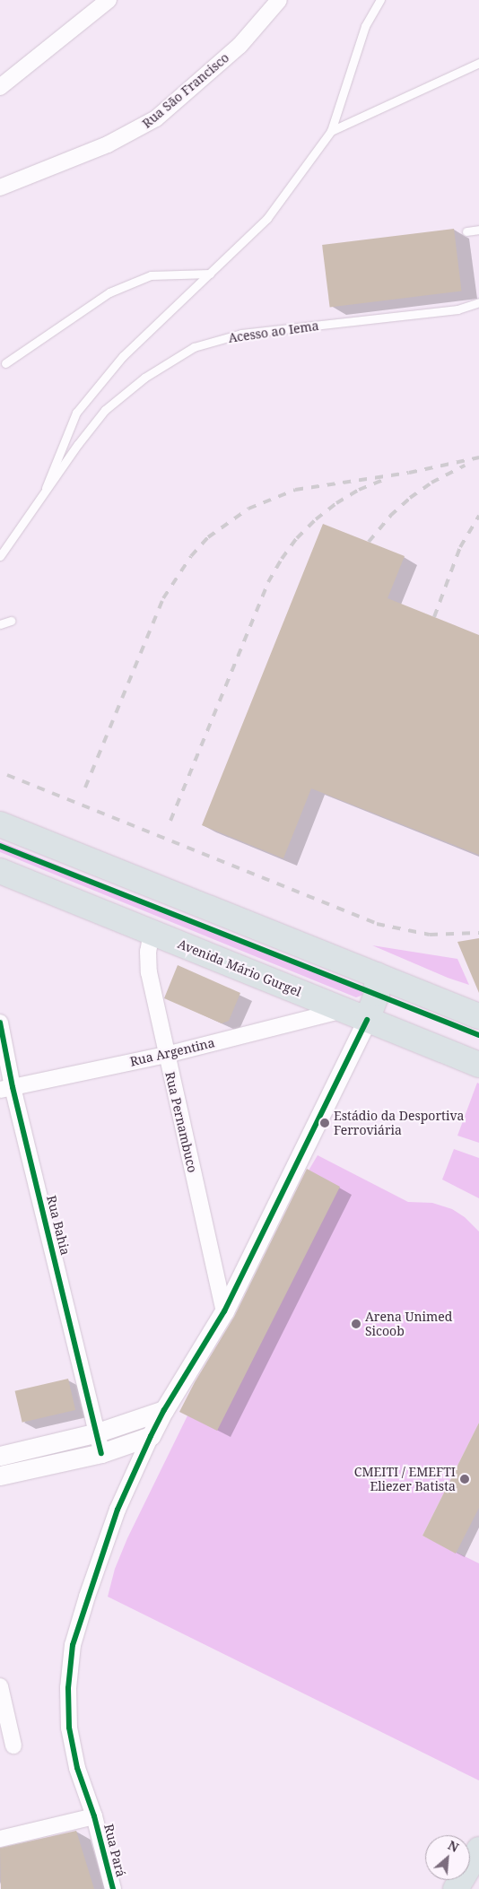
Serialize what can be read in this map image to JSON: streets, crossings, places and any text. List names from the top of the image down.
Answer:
{
  "streets": {
    "main road": ["Avenida Mário Gurgel"],
    "street": [
      "Rua São Francisco",
      "Rua Argentina",
      "Rua Pernambuco",
      "Rua Bahia",
      "Rua Pará"
    ],
    "lane": ["Acesso ao Iema"]
  },
  "crossings": [
    ["Avenida Mário Gurgel", "Rua Argentina"],
    ["Avenida Mário Gurgel", "Rua Pernambuco"],
    ["Rua Argentina", "Rua Pernambuco"],
    ["Rua Argentina", "Rua Bahia"]
  ],
  "places": ["Estádio da Desportiva Ferroviária", "Arena Unimed Sicoob", "CMEITI / EMEFTI Eliezer Batista"],
  "north": "top right"
}
